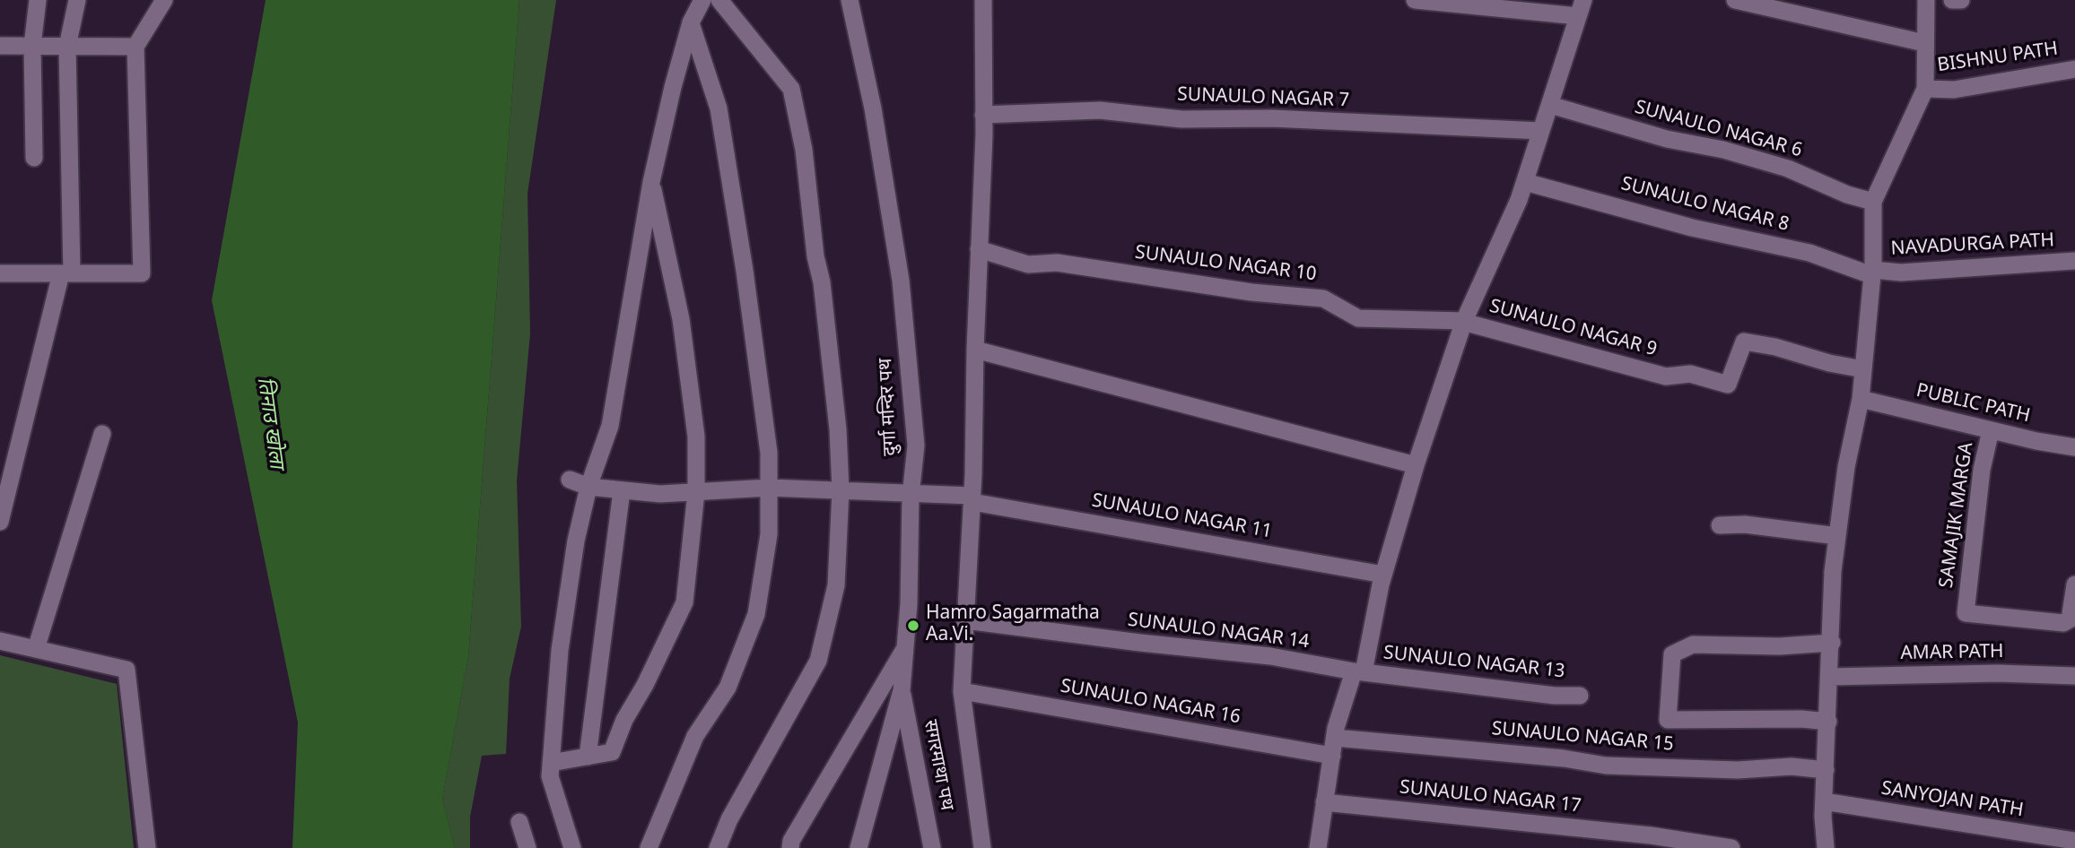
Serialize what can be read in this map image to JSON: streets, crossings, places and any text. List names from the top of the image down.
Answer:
{
  "streets": {
    "street": [
      "BISHNU PATH",
      "SUNAULO NAGAR 7",
      "SUNAULO NAGAR 6",
      "SUNAULO NAGAR 8",
      "NAVADURGA PATH",
      "SUNAULO NAGAR 10",
      "SUNAULO NAGAR 9",
      "PUBLIC PATH",
      "दुर्गा मन्दिर पथ",
      "SAMAJIK MARGA",
      "SUNAULO NAGAR 11",
      "SUNAULO NAGAR 14",
      "AMAR PATH",
      "SUNAULO NAGAR 13",
      "SUNAULO NAGAR 16",
      "SUNAULO NAGAR 15",
      "सगरमाथा पथ",
      "SUNAULO NAGAR 17",
      "SANYOJAN PATH"
    ]
  },
  "crossings": [
    ["SUNAULO NAGAR 8", "NAVADURGA PATH"],
    ["SUNAULO NAGAR 10", "SUNAULO NAGAR 9"],
    ["PUBLIC PATH", "SAMAJIK MARGA"],
    ["दुर्गा मन्दिर पथ", "SUNAULO NAGAR 11"],
    ["दुर्गा मन्दिर पथ", "सगरमाथा पथ"],
    ["SUNAULO NAGAR 14", "SUNAULO NAGAR 13"],
    ["SUNAULO NAGAR 16", "SUNAULO NAGAR 15"]
  ],
  "water": ["तिनाउ खोला"],
  "places": ["Hamro Sagarmatha Aa.Vi."]
}
